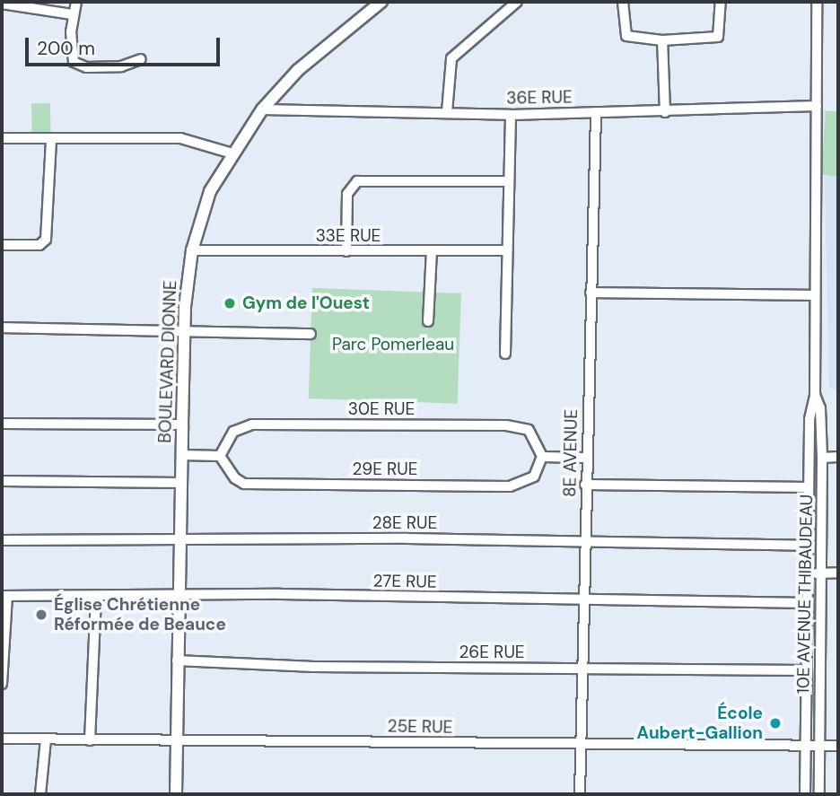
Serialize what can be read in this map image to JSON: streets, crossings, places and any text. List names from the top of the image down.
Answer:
{
  "streets": {
    "main road": ["BOULEVARD DIONNE"],
    "street": [
      "36E RUE",
      "33E RUE",
      "30E RUE",
      "8E AVENUE",
      "29E RUE",
      "28E RUE",
      "27E RUE",
      "10E AVENUE THIBAUDEAU",
      "26E RUE",
      "25E RUE"
    ]
  },
  "crossings": [
    ["36E RUE", "BOULEVARD DIONNE"],
    ["36E RUE", "8E AVENUE"],
    ["36E RUE", "10E AVENUE THIBAUDEAU"],
    ["33E RUE", "BOULEVARD DIONNE"],
    ["BOULEVARD DIONNE", "28E RUE"],
    ["BOULEVARD DIONNE", "27E RUE"],
    ["BOULEVARD DIONNE", "26E RUE"],
    ["BOULEVARD DIONNE", "25E RUE"],
    ["30E RUE", "29E RUE"],
    ["8E AVENUE", "28E RUE"],
    ["8E AVENUE", "27E RUE"],
    ["8E AVENUE", "26E RUE"],
    ["8E AVENUE", "25E RUE"],
    ["28E RUE", "10E AVENUE THIBAUDEAU"],
    ["27E RUE", "10E AVENUE THIBAUDEAU"],
    ["10E AVENUE THIBAUDEAU", "26E RUE"],
    ["10E AVENUE THIBAUDEAU", "25E RUE"]
  ],
  "parks": ["Parc Pomerleau"],
  "places": ["Gym de l'Ouest", "Église Chrétienne Réformée de Beauce", "École Aubert-Gallion"],
  "scale_bar": "200 m"
}
